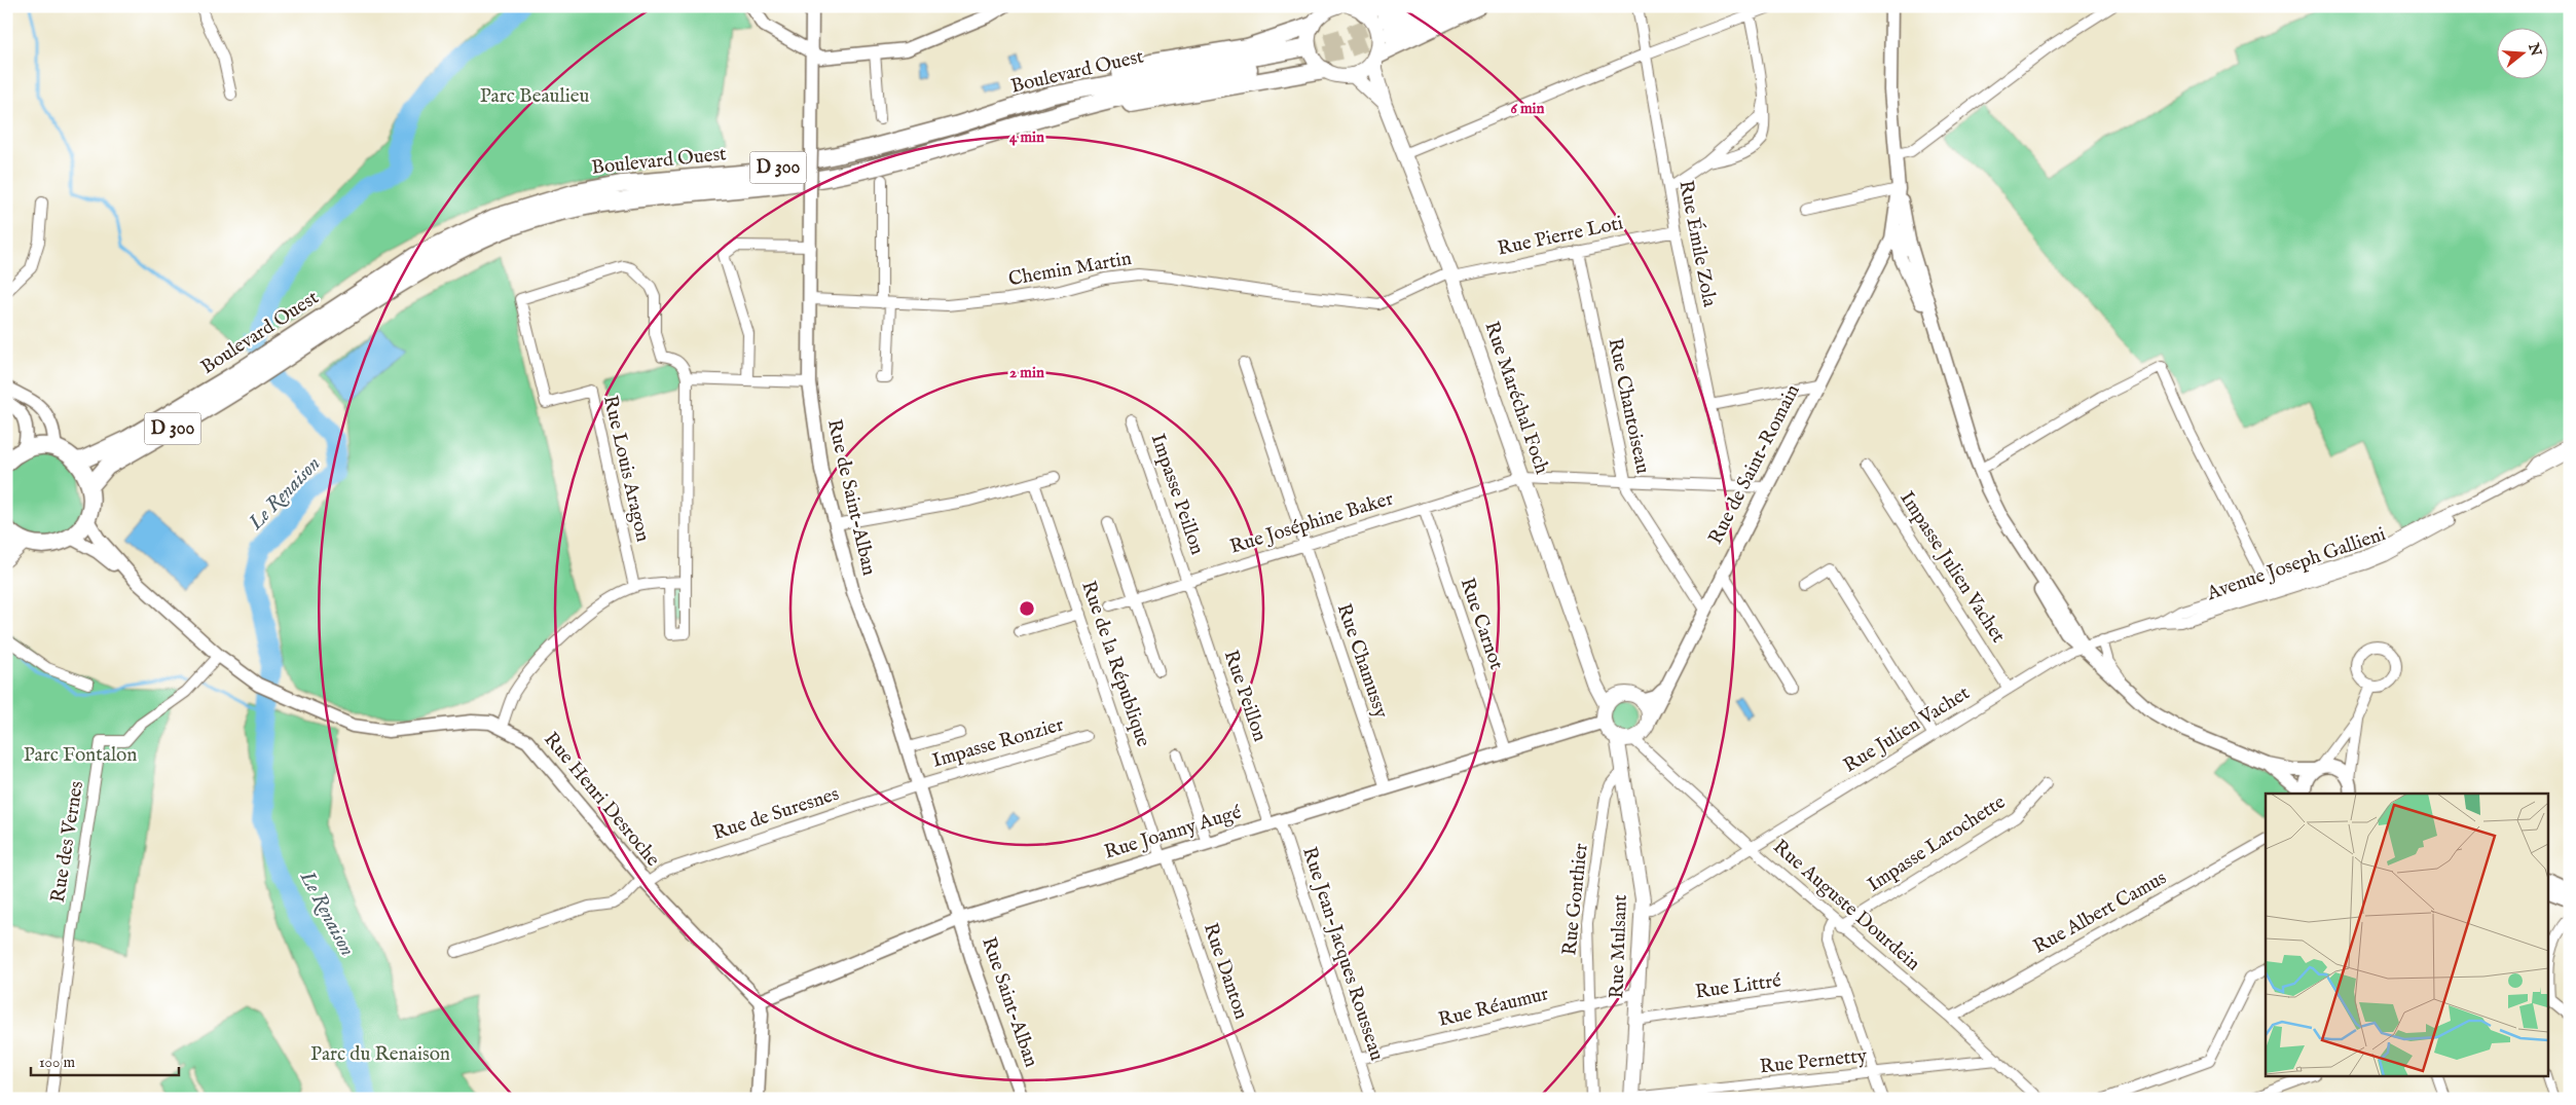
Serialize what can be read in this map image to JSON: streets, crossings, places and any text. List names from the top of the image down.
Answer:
{
  "streets": {
    "main road": [
      "Boulevard Ouest",
      "D 300",
      "Rue Maréchal Foch",
      "Rue Mulsant"
    ],
    "street": [
      "Rue Pierre Loti",
      "Rue Émile Zola",
      "Chemin Martin",
      "Rue Chantoiseau",
      "Rue de Saint-Romain",
      "Rue Louis Aragon",
      "Impasse Peillon",
      "Rue de Saint-Alban",
      "Rue Joséphine Baker",
      "Avenue Joseph Gallieni",
      "Impasse Julien Vachet",
      "Rue Carnot",
      "Rue Chamussy",
      "Rue de la République",
      "Rue Peillon",
      "Rue Julien Vachet",
      "Impasse Ronzier",
      "Rue Henri Desroche",
      "Rue de Suresnes",
      "Rue Joanny Augé",
      "Rue des Vernes",
      "Impasse Larochette",
      "Rue Gonthier",
      "Rue Auguste Dourdein",
      "Rue Albert Camus",
      "Rue Jean-Jacques Rousseau",
      "Rue Danton",
      "Rue Littré",
      "Rue Saint-Alban",
      "Rue Réaumur",
      "Rue Pernetty"
    ]
  },
  "crossings": [
    ["Rue Pierre Loti", "Rue Émile Zola"],
    ["Rue Pierre Loti", "Chemin Martin"],
    ["Rue Pierre Loti", "Rue Maréchal Foch"],
    ["Rue Pierre Loti", "Rue Chantoiseau"],
    ["Rue Émile Zola", "Rue Joséphine Baker"],
    ["Chemin Martin", "Rue Maréchal Foch"],
    ["Chemin Martin", "Rue de Saint-Alban"],
    ["Rue Maréchal Foch", "Rue de Saint-Romain"],
    ["Rue Maréchal Foch", "Rue Joséphine Baker"],
    ["Rue Maréchal Foch", "Rue Joanny Augé"],
    ["Rue Maréchal Foch", "Rue Auguste Dourdein"],
    ["Rue Maréchal Foch", "Rue Mulsant"],
    ["Rue Chantoiseau", "Rue de Saint-Romain"],
    ["Rue Chantoiseau", "Rue Joséphine Baker"],
    ["Rue de Saint-Romain", "Rue Joséphine Baker"],
    ["Rue de Saint-Romain", "Rue Joanny Augé"],
    ["Rue de Saint-Romain", "Rue Auguste Dourdein"],
    ["Rue de Saint-Romain", "Rue Mulsant"],
    ["Impasse Peillon", "Rue Joséphine Baker"],
    ["Impasse Peillon", "Rue Peillon"],
    ["Rue de Saint-Alban", "Impasse Ronzier"],
    ["Rue de Saint-Alban", "Rue de Suresnes"],
    ["Rue de Saint-Alban", "Rue Joanny Augé"],
    ["Rue de Saint-Alban", "Rue Saint-Alban"],
    ["Rue Joséphine Baker", "Rue Carnot"],
    ["Rue Joséphine Baker", "Rue Chamussy"],
    ["Rue Joséphine Baker", "Rue Peillon"],
    ["Avenue Joseph Gallieni", "Rue Julien Vachet"],
    ["Impasse Julien Vachet", "Rue Julien Vachet"],
    ["Rue Carnot", "Rue Joanny Augé"],
    ["Rue Chamussy", "Rue Joanny Augé"],
    ["Rue de la République", "Rue Joanny Augé"],
    ["Rue de la République", "Rue Danton"],
    ["Rue Peillon", "Rue Joanny Augé"],
    ["Rue Peillon", "Rue Jean-Jacques Rousseau"],
    ["Rue Julien Vachet", "Rue Auguste Dourdein"],
    ["Rue Julien Vachet", "Rue Mulsant"],
    ["Impasse Ronzier", "Rue de Suresnes"],
    ["Rue Henri Desroche", "Rue de Suresnes"],
    ["Rue Henri Desroche", "Rue Joanny Augé"],
    ["Rue Henri Desroche", "Rue des Vernes"],
    ["Rue Joanny Augé", "Rue Auguste Dourdein"],
    ["Rue Joanny Augé", "Rue Mulsant"],
    ["Rue Joanny Augé", "Rue Jean-Jacques Rousseau"],
    ["Rue Joanny Augé", "Rue Danton"],
    ["Rue Joanny Augé", "Rue Saint-Alban"],
    ["Impasse Larochette", "Rue Auguste Dourdein"],
    ["Rue Gonthier", "Rue Mulsant"],
    ["Rue Gonthier", "Rue Réaumur"],
    ["Rue Auguste Dourdein", "Rue Albert Camus"],
    ["Rue Auguste Dourdein", "Rue Mulsant"],
    ["Rue Auguste Dourdein", "Rue Pernetty"],
    ["Rue Mulsant", "Rue Littré"],
    ["Rue Mulsant", "Rue Réaumur"],
    ["Rue Mulsant", "Rue Pernetty"],
    ["Rue Jean-Jacques Rousseau", "Rue Réaumur"]
  ],
  "water": ["Le Renaison"],
  "parks": ["Parc Beaulieu", "Parc Fontalon", "Parc du Renaison"],
  "scale_bar": "100 m",
  "north": "right",
  "rings": ["6 min", "4 min", "2 min"]
}
